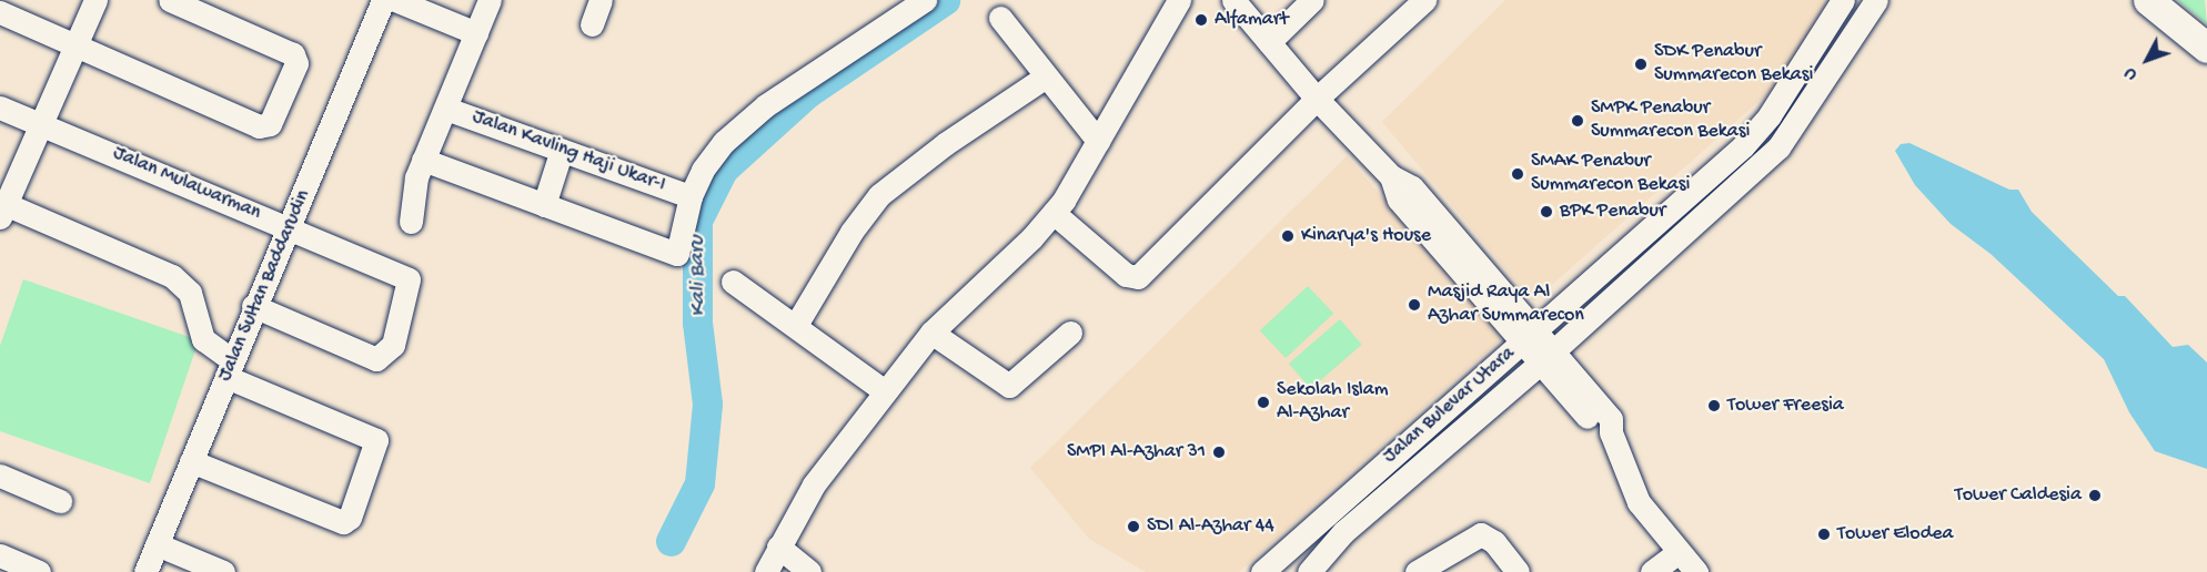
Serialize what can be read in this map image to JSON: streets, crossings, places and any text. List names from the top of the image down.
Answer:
{
  "streets": {
    "street": [
      "Jalan Kavling Haji Ukar-I",
      "Jalan Mulawarman",
      "Jalan Sultan Baddarudin",
      "Jalan Bulevar Utara"
    ]
  },
  "crossings": [
    ["Jalan Mulawarman", "Jalan Sultan Baddarudin"]
  ],
  "water": ["Kali Baru"],
  "places": [
    "Alfamart",
    "SDK Penabur Summarecon Bekasi",
    "SMPK Penabur Summarecon Bekasi",
    "SMAK Penabur Summarecon Bekasi",
    "BPK Penabur",
    "Kinarya's House",
    "Masjid Raya Al Azhar Summarecon",
    "Sekolah Islam Al-Azhar",
    "Tower Freesia",
    "SMPI Al-Azhar 31",
    "Tower Caldesia",
    "SDI Al-Azhar 44",
    "Tower Elodea"
  ],
  "north": "bottom left"
}
